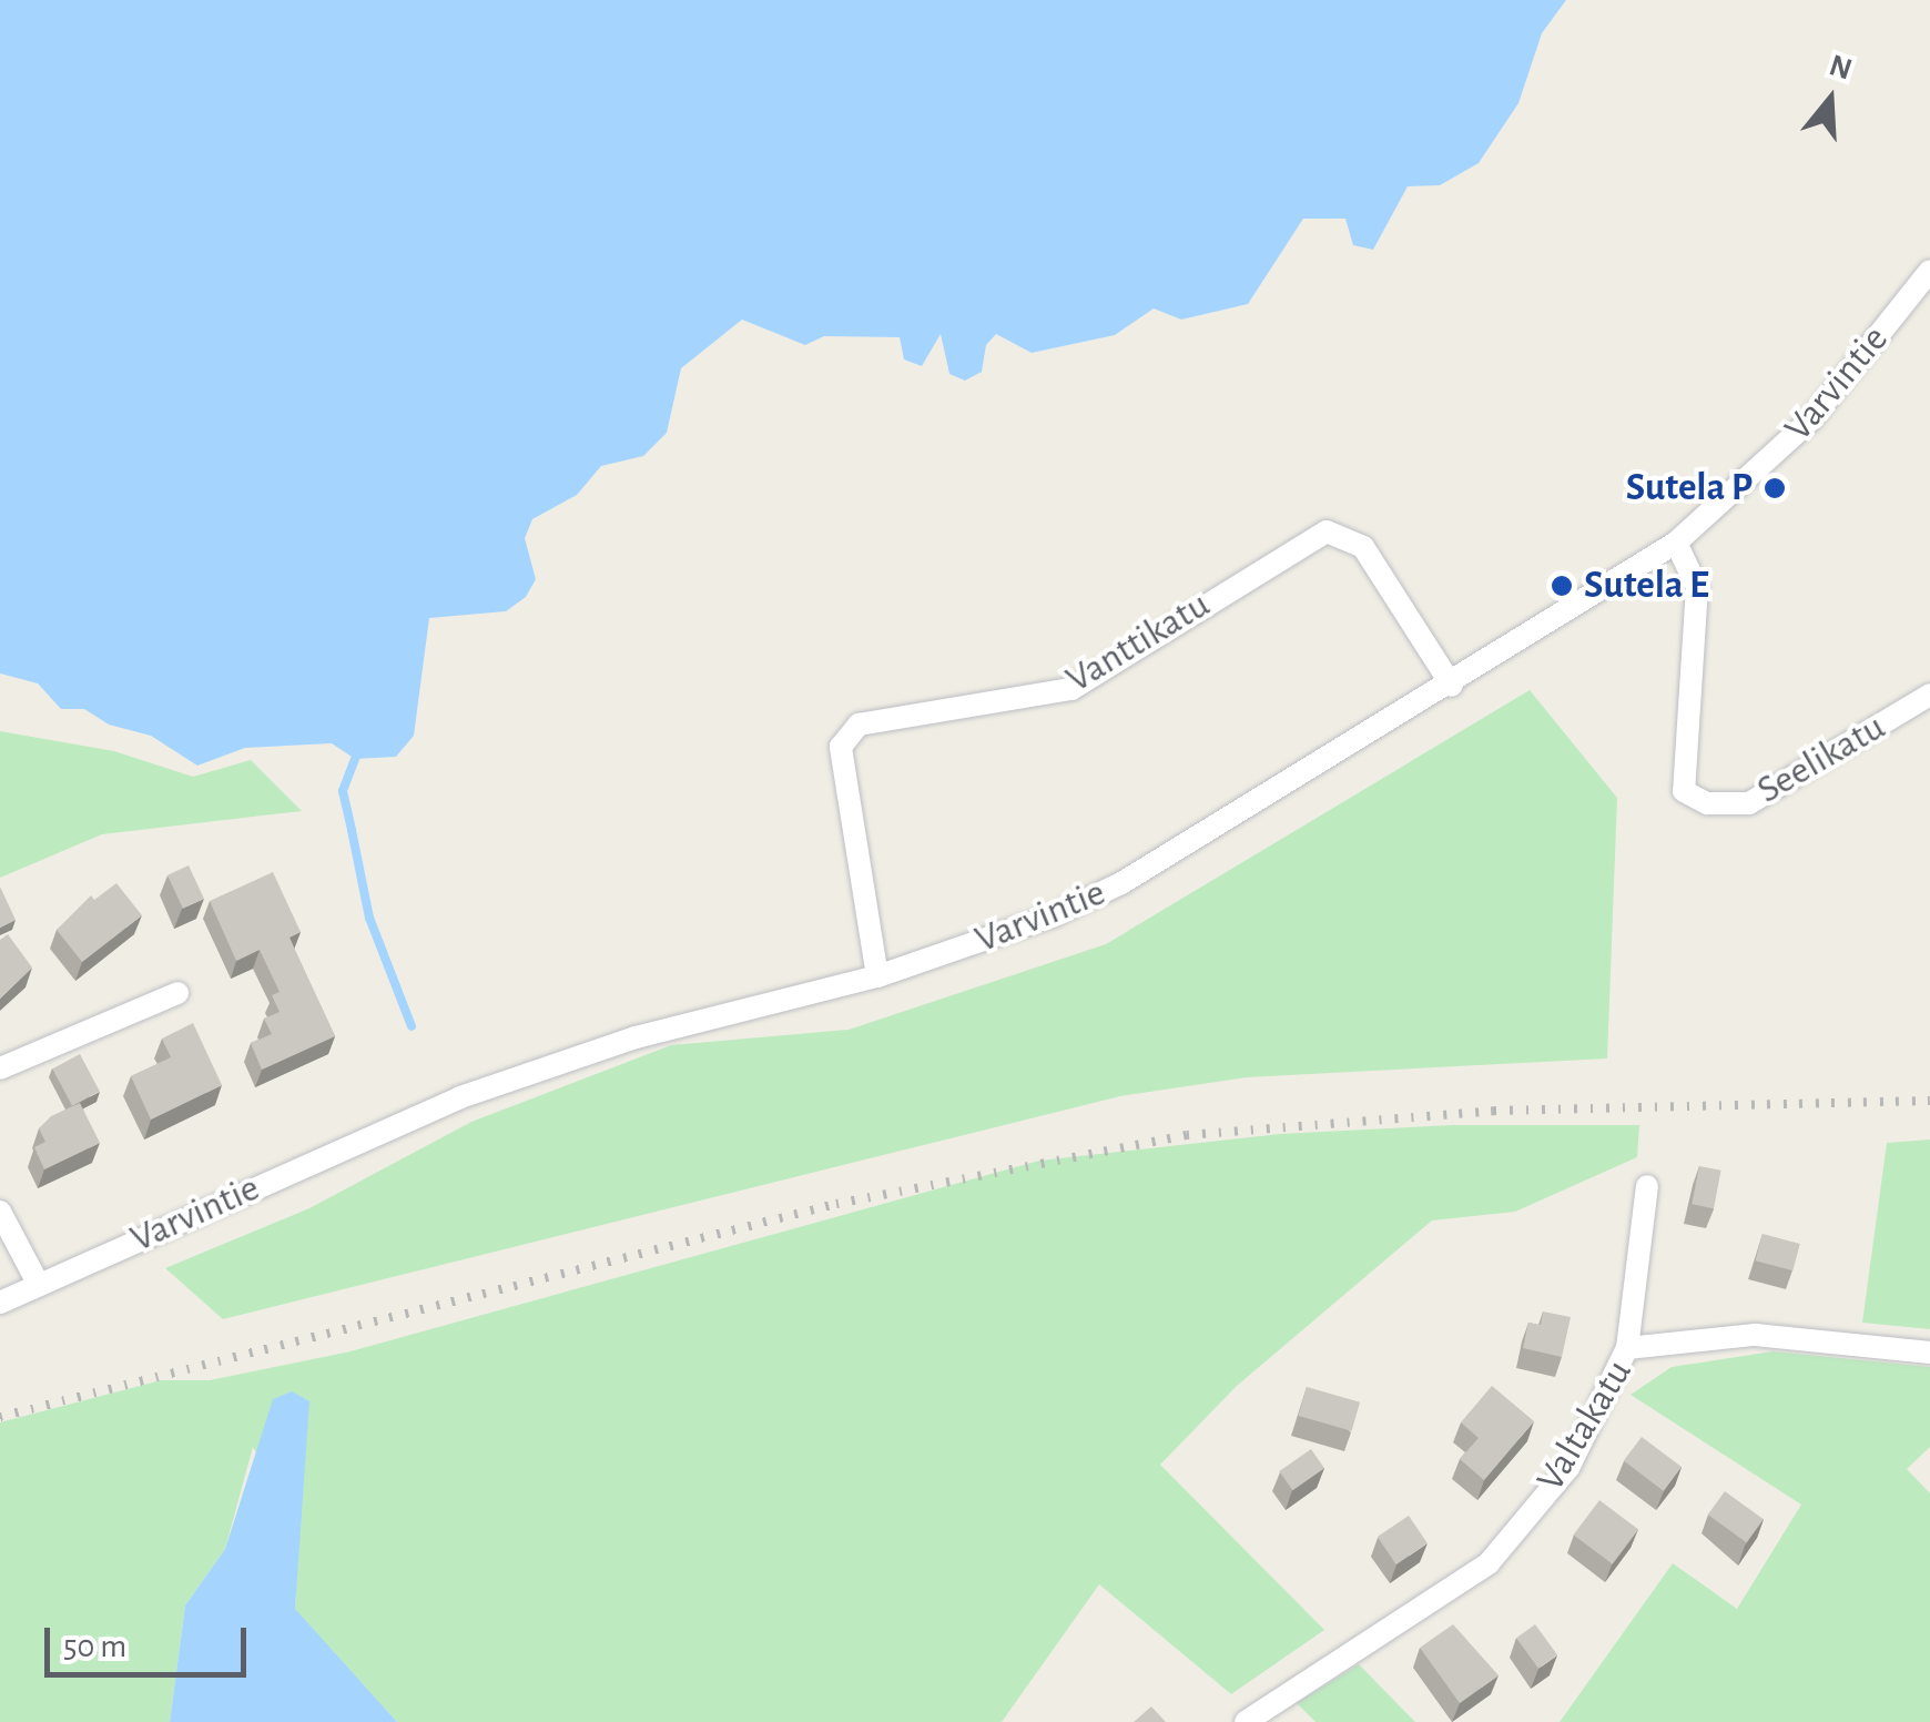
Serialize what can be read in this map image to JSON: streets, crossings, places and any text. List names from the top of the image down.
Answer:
{
  "streets": {
    "street": [
      "Varvintie",
      "Vanttikatu",
      "Seelikatu",
      "Valtakatu"
    ]
  },
  "crossings": [
    ["Varvintie", "Vanttikatu"],
    ["Varvintie", "Seelikatu"]
  ],
  "places": ["Sutela P", "Sutela E"],
  "scale_bar": "50 m",
  "north": "top"
}
